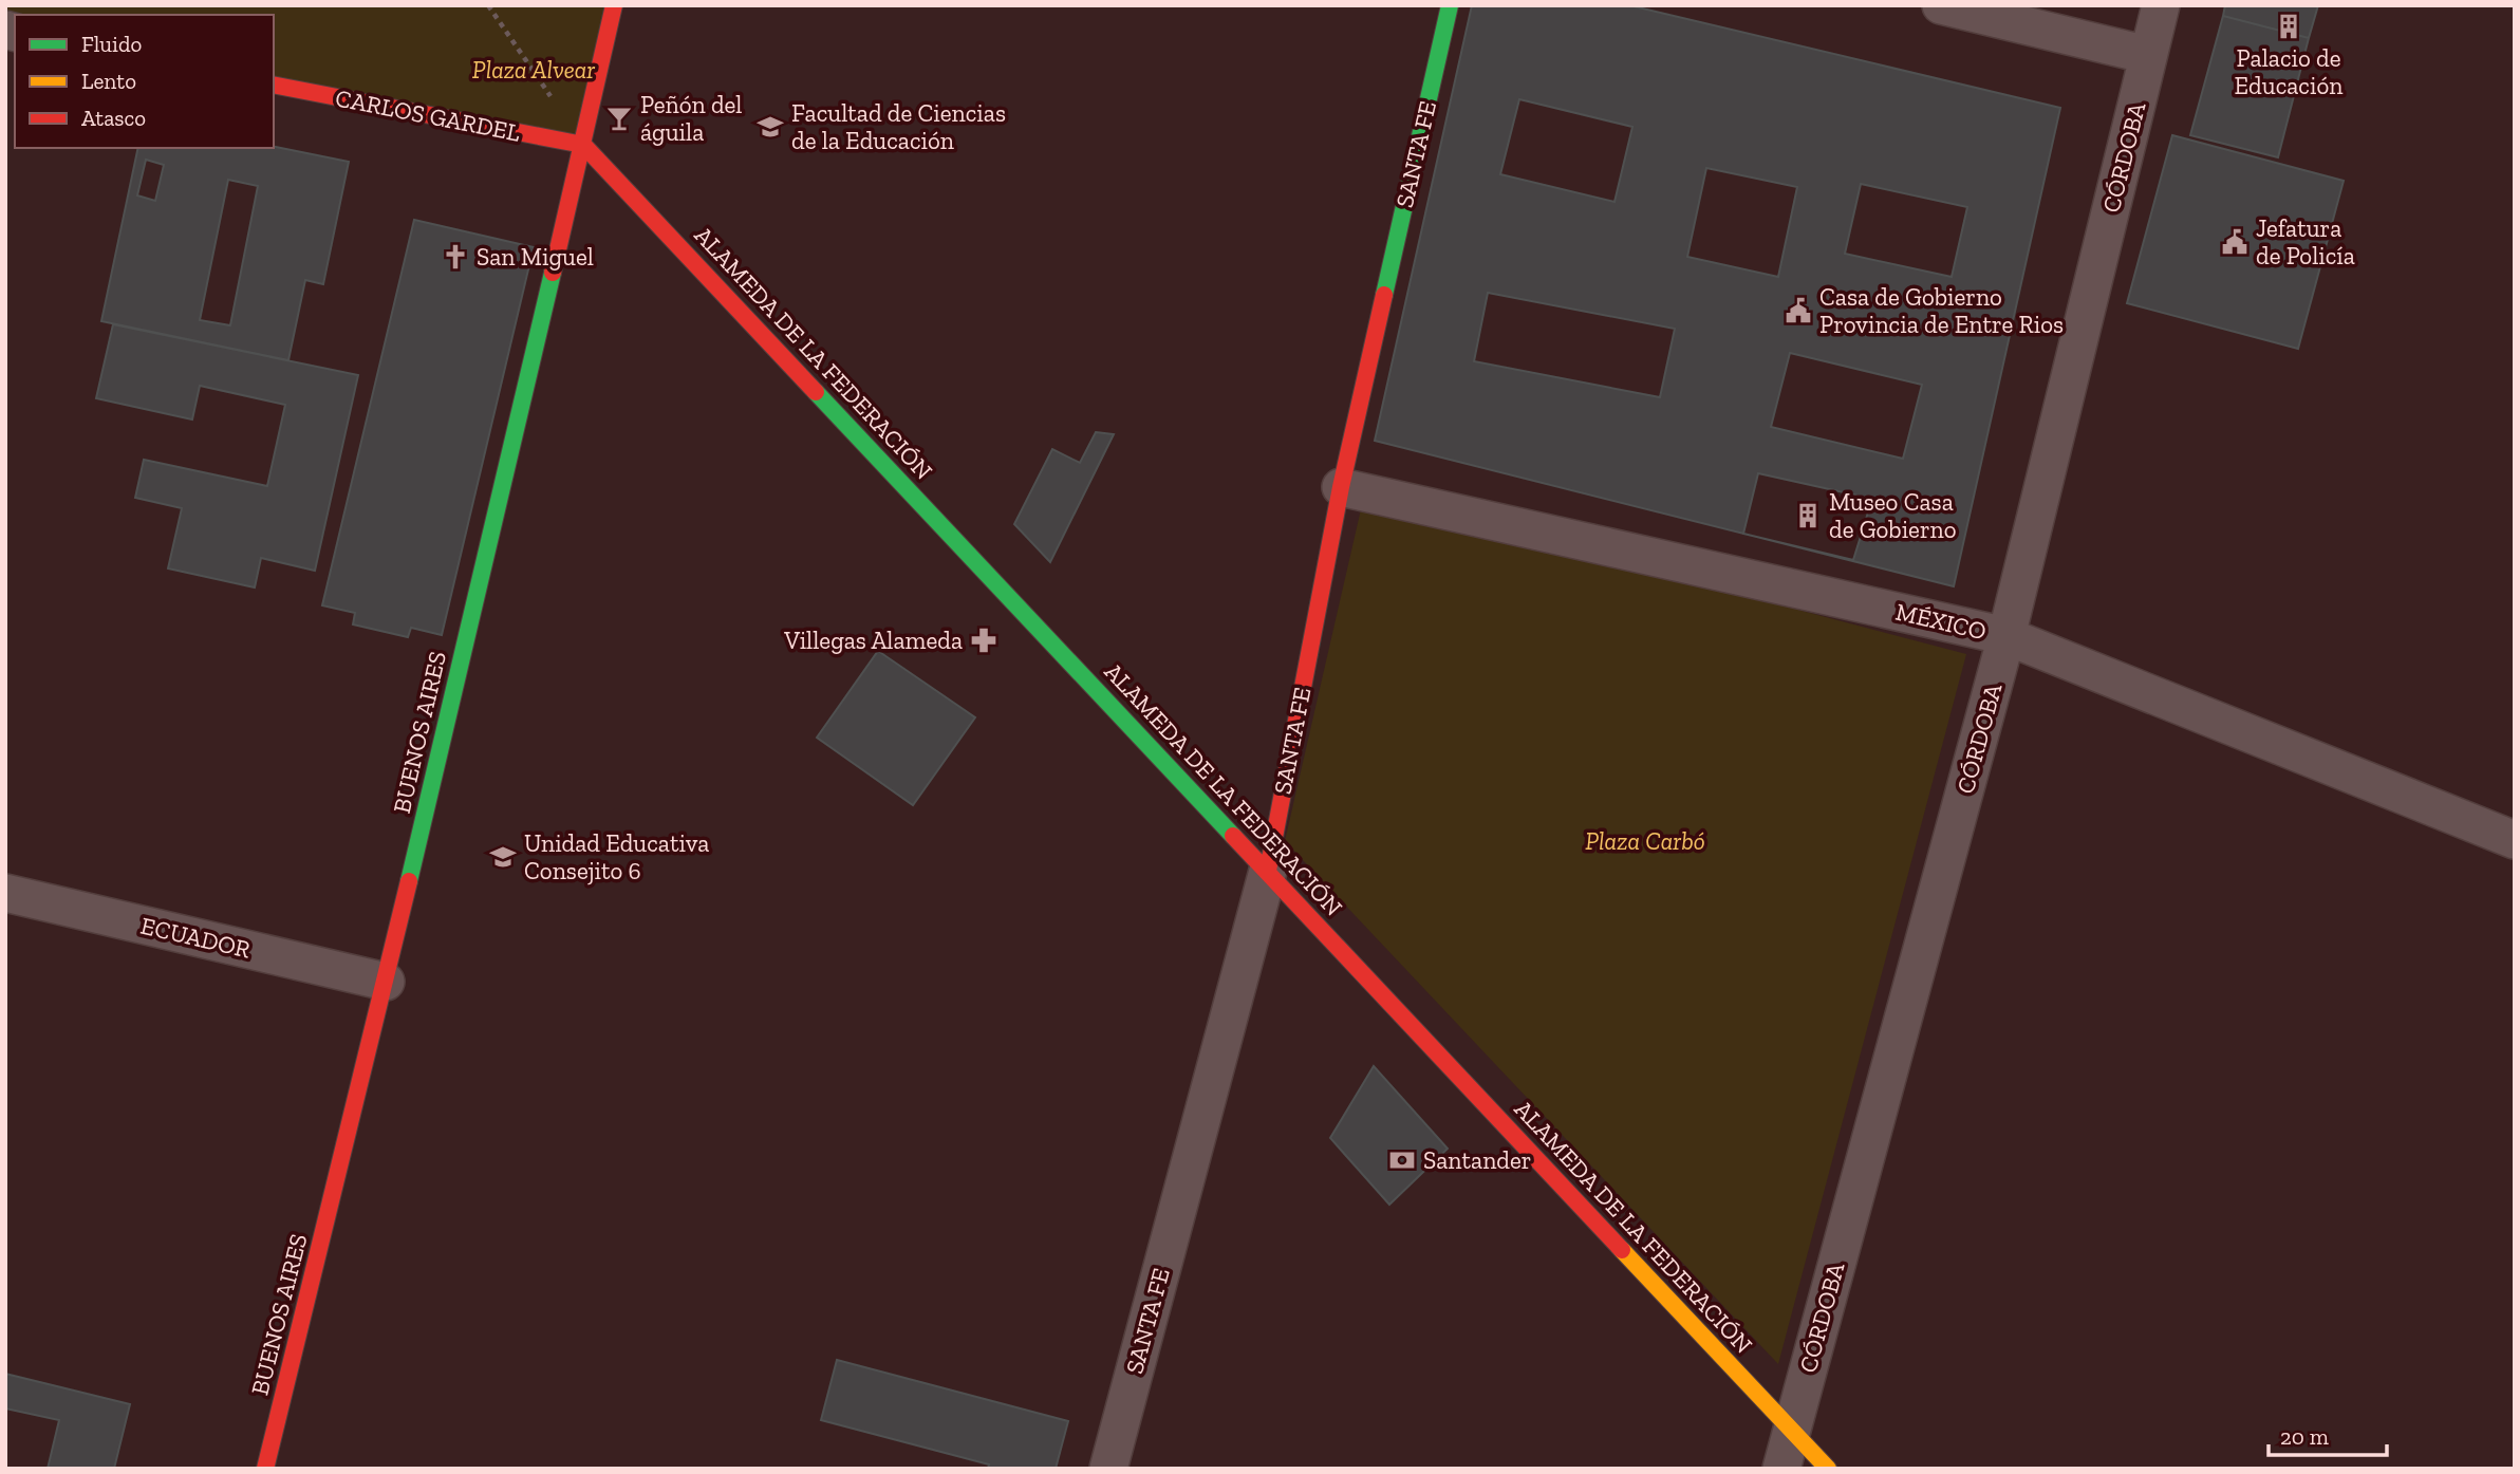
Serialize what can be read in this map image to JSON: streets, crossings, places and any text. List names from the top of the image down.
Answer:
{
  "streets": {
    "street": [
      "CARLOS GARDEL",
      "SANTA FE",
      "CÓRDOBA",
      "ALAMEDA DE LA FEDERACIÓN",
      "MÉXICO",
      "BUENOS AIRES",
      "ECUADOR"
    ]
  },
  "crossings": [
    ["CARLOS GARDEL", "ALAMEDA DE LA FEDERACIÓN"],
    ["CARLOS GARDEL", "BUENOS AIRES"],
    ["SANTA FE", "ALAMEDA DE LA FEDERACIÓN"],
    ["SANTA FE", "MÉXICO"],
    ["CÓRDOBA", "ALAMEDA DE LA FEDERACIÓN"],
    ["CÓRDOBA", "MÉXICO"],
    ["ALAMEDA DE LA FEDERACIÓN", "BUENOS AIRES"],
    ["BUENOS AIRES", "ECUADOR"]
  ],
  "parks": ["Plaza Alvear", "Plaza Carbó"],
  "places": {
    "building": ["Palacio de Educación", "Museo Casa de Gobierno"],
    "bar": ["Peñón del águila"],
    "school or university": ["Facultad de Ciencias de la Educación", "Unidad Educativa Consejito 6"],
    "public building": ["Jefatura de Policía", "Casa de Gobierno Provincia de Entre Rios"],
    "church": ["San Miguel"],
    "pharmacy": ["Villegas Alameda"],
    "bank": ["Santander"]
  },
  "legend": ["Fluido", "Lento", "Atasco"],
  "scale_bar": "20 m"
}
